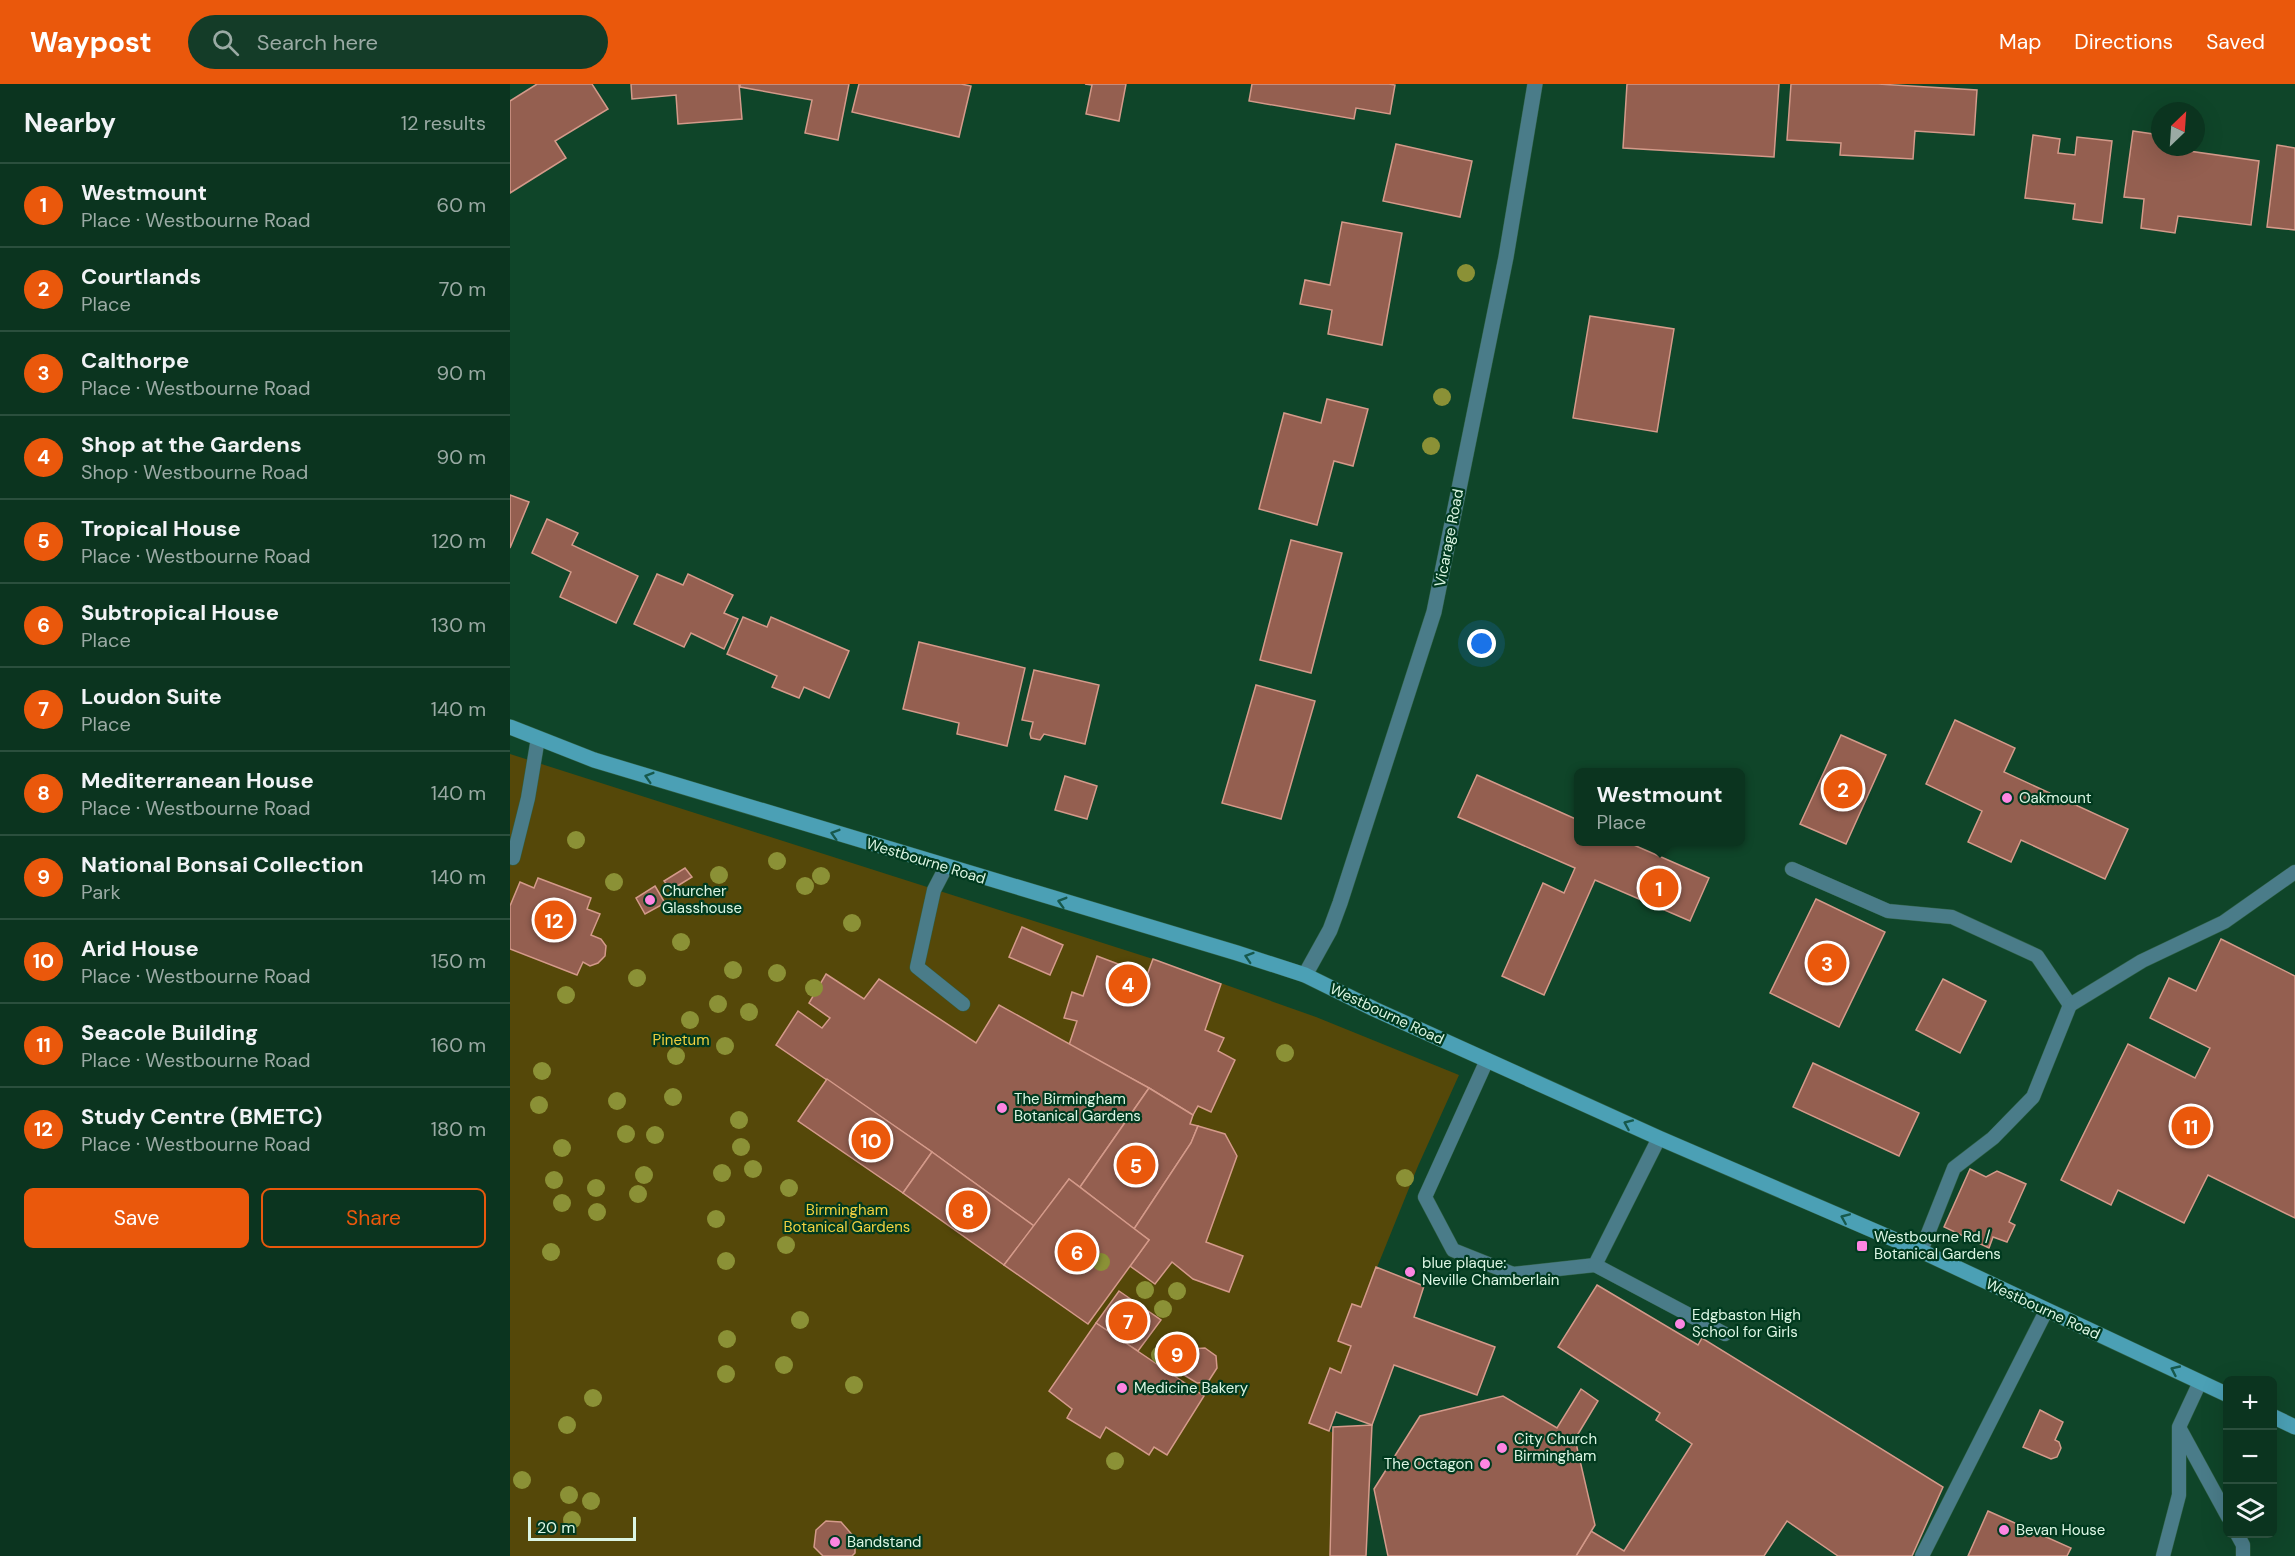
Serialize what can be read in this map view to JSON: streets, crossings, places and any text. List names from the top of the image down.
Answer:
{
  "streets": {
    "main road": ["Westbourne Road"],
    "street": ["Vicarage Road"]
  },
  "crossings": [
    ["Vicarage Road", "Westbourne Road"]
  ],
  "one_way": ["Westbourne Road"],
  "parks": ["Pinetum", "Birmingham Botanical Gardens"],
  "places": {
    "other": [
      "Oakmount",
      "Churcher Glasshouse",
      "The Birmingham Botanical Gardens",
      "blue plaque: Neville Chamberlain",
      "Edgbaston High School for Girls",
      "Medicine Bakery",
      "City Church Birmingham",
      "The Octagon",
      "Bevan House",
      "Bandstand"
    ],
    "transit": ["Westbourne Rd / Botanical Gardens"]
  },
  "scale_bar": "20 m",
  "north": "top right",
  "page": {
    "header": "Waypost",
    "search": "Search here",
    "nav": ["Map", "Directions", "Saved"],
    "heading": ["Nearby", "12 results"],
    "list": [
      {
        "mark": "1",
        "name": "Westmount",
        "note": "Place · Westbourne Road",
        "value": "60 m"
      },
      {
        "mark": "2",
        "name": "Courtlands",
        "note": "Place",
        "value": "70 m"
      },
      {
        "mark": "3",
        "name": "Calthorpe",
        "note": "Place · Westbourne Road",
        "value": "90 m"
      },
      {
        "mark": "4",
        "name": "Shop at the Gardens",
        "note": "Shop · Westbourne Road",
        "value": "90 m"
      },
      {
        "mark": "5",
        "name": "Tropical House",
        "note": "Place · Westbourne Road",
        "value": "120 m"
      },
      {
        "mark": "6",
        "name": "Subtropical House",
        "note": "Place",
        "value": "130 m"
      },
      {
        "mark": "7",
        "name": "Loudon Suite",
        "note": "Place",
        "value": "140 m"
      },
      {
        "mark": "8",
        "name": "Mediterranean House",
        "note": "Place · Westbourne Road",
        "value": "140 m"
      },
      {
        "mark": "9",
        "name": "National Bonsai Collection",
        "note": "Park",
        "value": "140 m"
      },
      {
        "mark": "10",
        "name": "Arid House",
        "note": "Place · Westbourne Road",
        "value": "150 m"
      },
      {
        "mark": "11",
        "name": "Seacole Building",
        "note": "Place · Westbourne Road",
        "value": "160 m"
      },
      {
        "mark": "12",
        "name": "Study Centre (BMETC)",
        "note": "Place · Westbourne Road",
        "value": "180 m"
      }
    ],
    "pins": [
      "2",
      "1",
      "12",
      "3",
      "4",
      "11",
      "10",
      "5",
      "8",
      "6",
      "7",
      "9"
    ],
    "popup": ["Westmount", "Place"],
    "buttons": ["Save", "Share"],
    "map_buttons": ["+", "−"],
    "scale": "20 m"
  }
}
